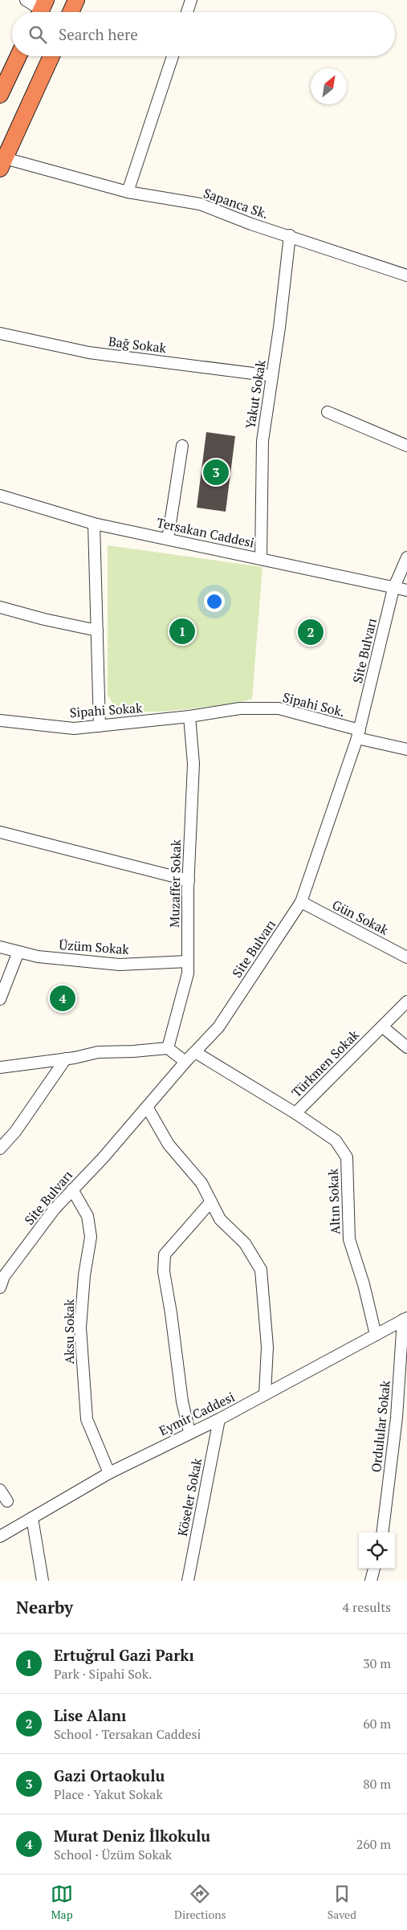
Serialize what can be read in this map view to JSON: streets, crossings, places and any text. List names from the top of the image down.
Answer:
{
  "streets": {
    "street": [
      "Sapanca Sk.",
      "Bağ Sokak",
      "Yakut Sokak",
      "Tersakan Caddesi",
      "Site Bulvarı",
      "Sipahi Sok.",
      "Sipahi Sokak",
      "Muzaffer Sokak",
      "Gün Sokak",
      "Üzüm Sokak",
      "Türkmen Sokak",
      "Altın Sokak",
      "Aksu Sokak",
      "Eymir Caddesi",
      "Ordulular Sokak",
      "Köseler Sokak"
    ]
  },
  "crossings": [
    ["Sapanca Sk.", "Yakut Sokak"],
    ["Bağ Sokak", "Yakut Sokak"],
    ["Yakut Sokak", "Tersakan Caddesi"],
    ["Tersakan Caddesi", "Site Bulvarı"],
    ["Site Bulvarı", "Sipahi Sok."],
    ["Site Bulvarı", "Gün Sokak"],
    ["Site Bulvarı", "Türkmen Sokak"],
    ["Site Bulvarı", "Aksu Sokak"],
    ["Sipahi Sok.", "Sipahi Sokak"],
    ["Sipahi Sok.", "Muzaffer Sokak"],
    ["Sipahi Sokak", "Muzaffer Sokak"],
    ["Muzaffer Sokak", "Üzüm Sokak"],
    ["Türkmen Sokak", "Altın Sokak"],
    ["Altın Sokak", "Eymir Caddesi"],
    ["Aksu Sokak", "Eymir Caddesi"],
    ["Eymir Caddesi", "Ordulular Sokak"],
    ["Eymir Caddesi", "Köseler Sokak"]
  ],
  "north": "top right",
  "page": {
    "search": "Search here",
    "pins": [
      "3",
      "1",
      "2",
      "4"
    ],
    "heading": ["Nearby", "4 results"],
    "list": [
      {
        "mark": "1",
        "name": "Ertuğrul Gazi Parkı",
        "note": "Park · Sipahi Sok.",
        "value": "30 m"
      },
      {
        "mark": "2",
        "name": "Lise Alanı",
        "note": "School · Tersakan Caddesi",
        "value": "60 m"
      },
      {
        "mark": "3",
        "name": "Gazi Ortaokulu",
        "note": "Place · Yakut Sokak",
        "value": "80 m"
      },
      {
        "mark": "4",
        "name": "Murat Deniz İlkokulu",
        "note": "School · Üzüm Sokak",
        "value": "260 m"
      }
    ],
    "nav": ["Map", "Directions", "Saved"]
  }
}
